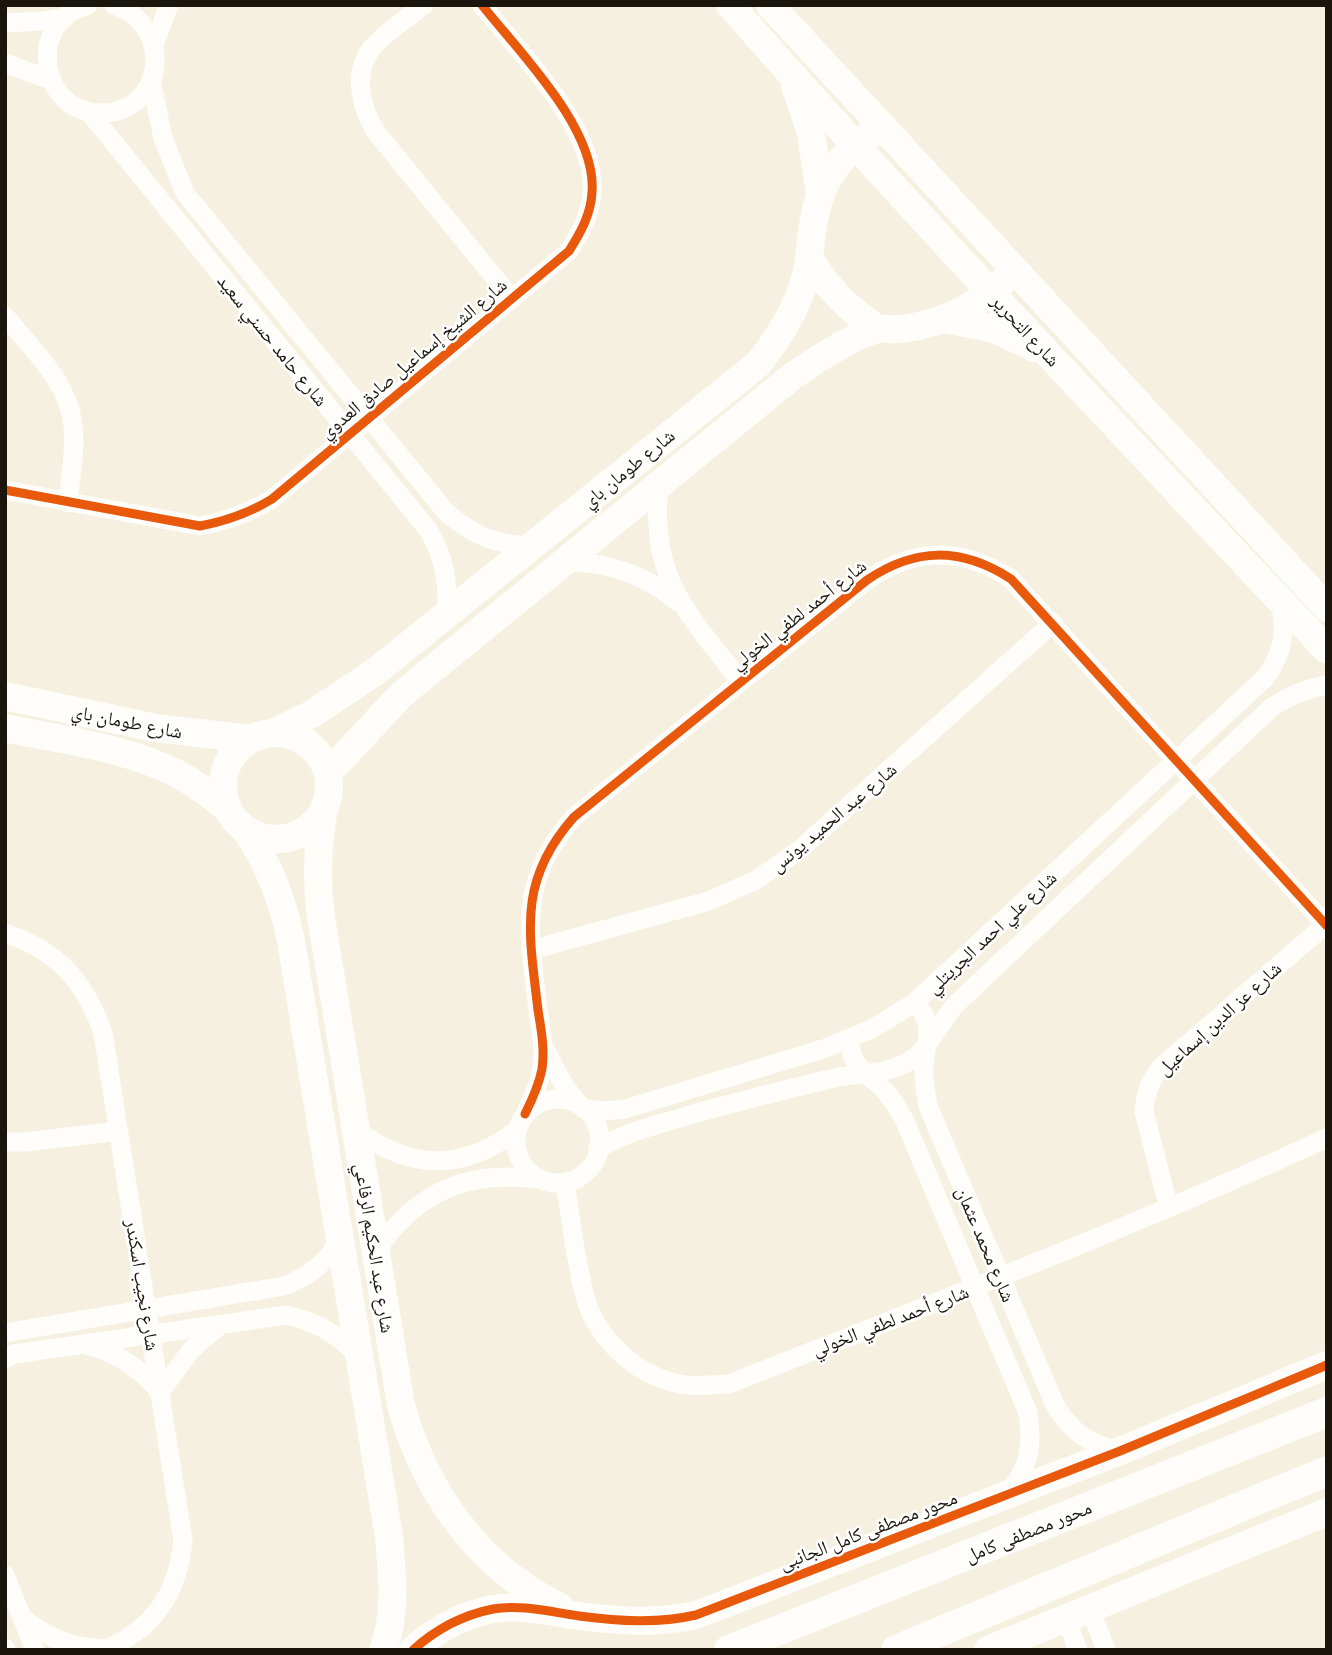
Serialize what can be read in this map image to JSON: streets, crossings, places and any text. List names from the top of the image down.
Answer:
{
  "streets": {
    "main road": ["محور مصطفى كامل"],
    "street": [
      "شارع التحرير",
      "شارع حامد حسني سعيد",
      "شارع الشيخ إسماعيل صادق العدوي",
      "شارع طومان باي",
      "شارع أحمد لطفي الخولي",
      "شارع عبد الحميد يونس",
      "شارع علي احمد الجريتلي",
      "شارع عز الدين إسماعيل",
      "شارع محمد عثمان",
      "شارع عبد الحكيم الرفاعي",
      "شارع نجيب اسكندر",
      "محور مصطفى كامل الجانبى"
    ]
  },
  "crossings": [
    ["شارع التحرير", "شارع طومان باي"],
    ["شارع التحرير", "شارع علي احمد الجريتلي"],
    ["شارع حامد حسني سعيد", "شارع الشيخ إسماعيل صادق العدوي"],
    ["شارع حامد حسني سعيد", "شارع طومان باي"],
    ["شارع طومان باي", "شارع عبد الحكيم الرفاعي"],
    ["شارع أحمد لطفي الخولي", "شارع عبد الحميد يونس"],
    ["شارع أحمد لطفي الخولي", "شارع علي احمد الجريتلي"],
    ["شارع أحمد لطفي الخولي", "شارع عز الدين إسماعيل"],
    ["شارع أحمد لطفي الخولي", "شارع محمد عثمان"],
    ["شارع علي احمد الجريتلي", "شارع محمد عثمان"],
    ["شارع محمد عثمان", "محور مصطفى كامل الجانبى"],
    ["شارع عبد الحكيم الرفاعي", "محور مصطفى كامل الجانبى"]
  ]
}
